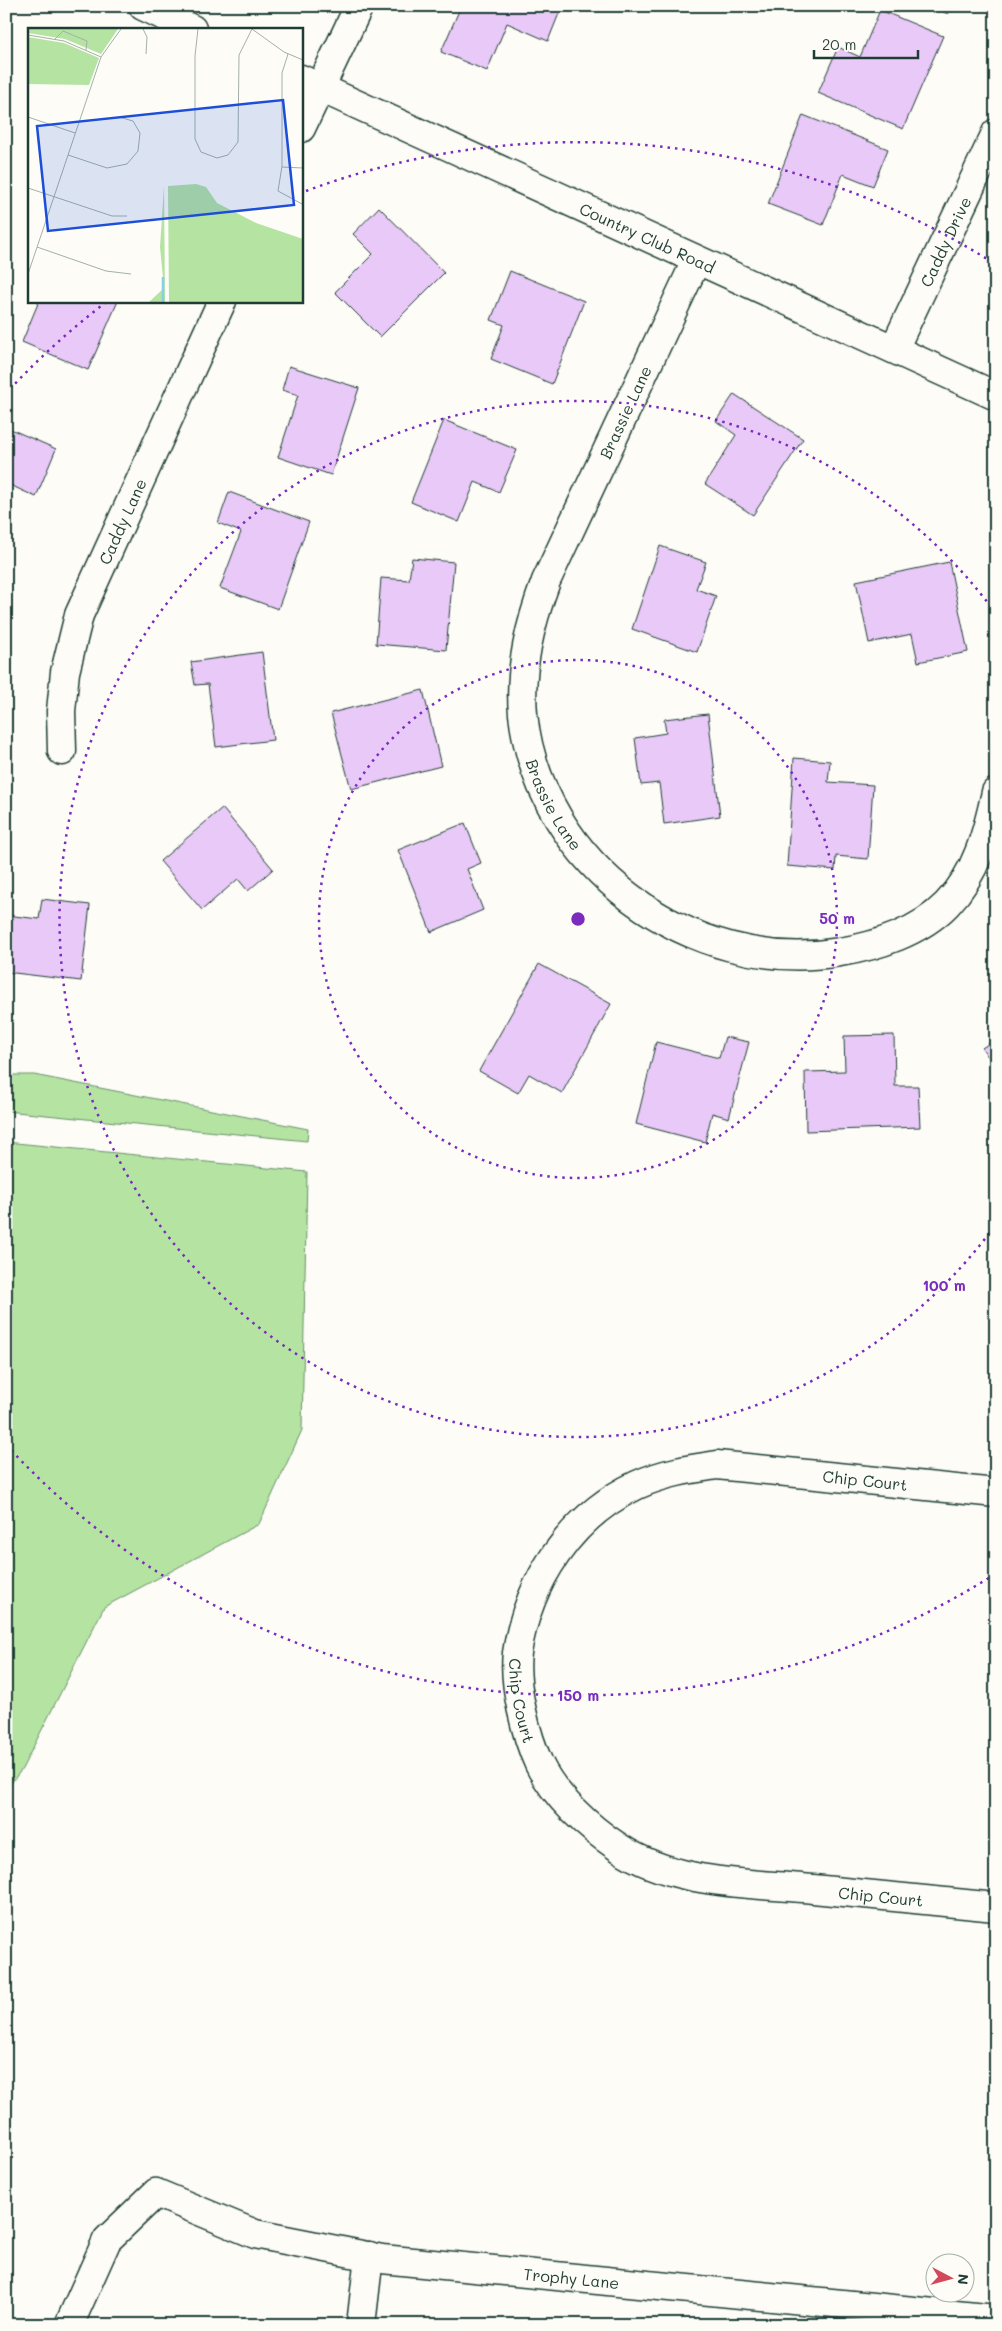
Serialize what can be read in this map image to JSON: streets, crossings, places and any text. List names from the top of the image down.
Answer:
{
  "streets": {
    "street": [
      "Country Club Road",
      "Caddy Drive",
      "Brassie Lane",
      "Caddy Lane",
      "Chip Court",
      "Trophy Lane"
    ]
  },
  "crossings": [
    ["Country Club Road", "Caddy Drive"],
    ["Country Club Road", "Brassie Lane"]
  ],
  "scale_bar": "20 m",
  "north": "right",
  "rings": ["50 m", "100 m", "150 m"]
}
